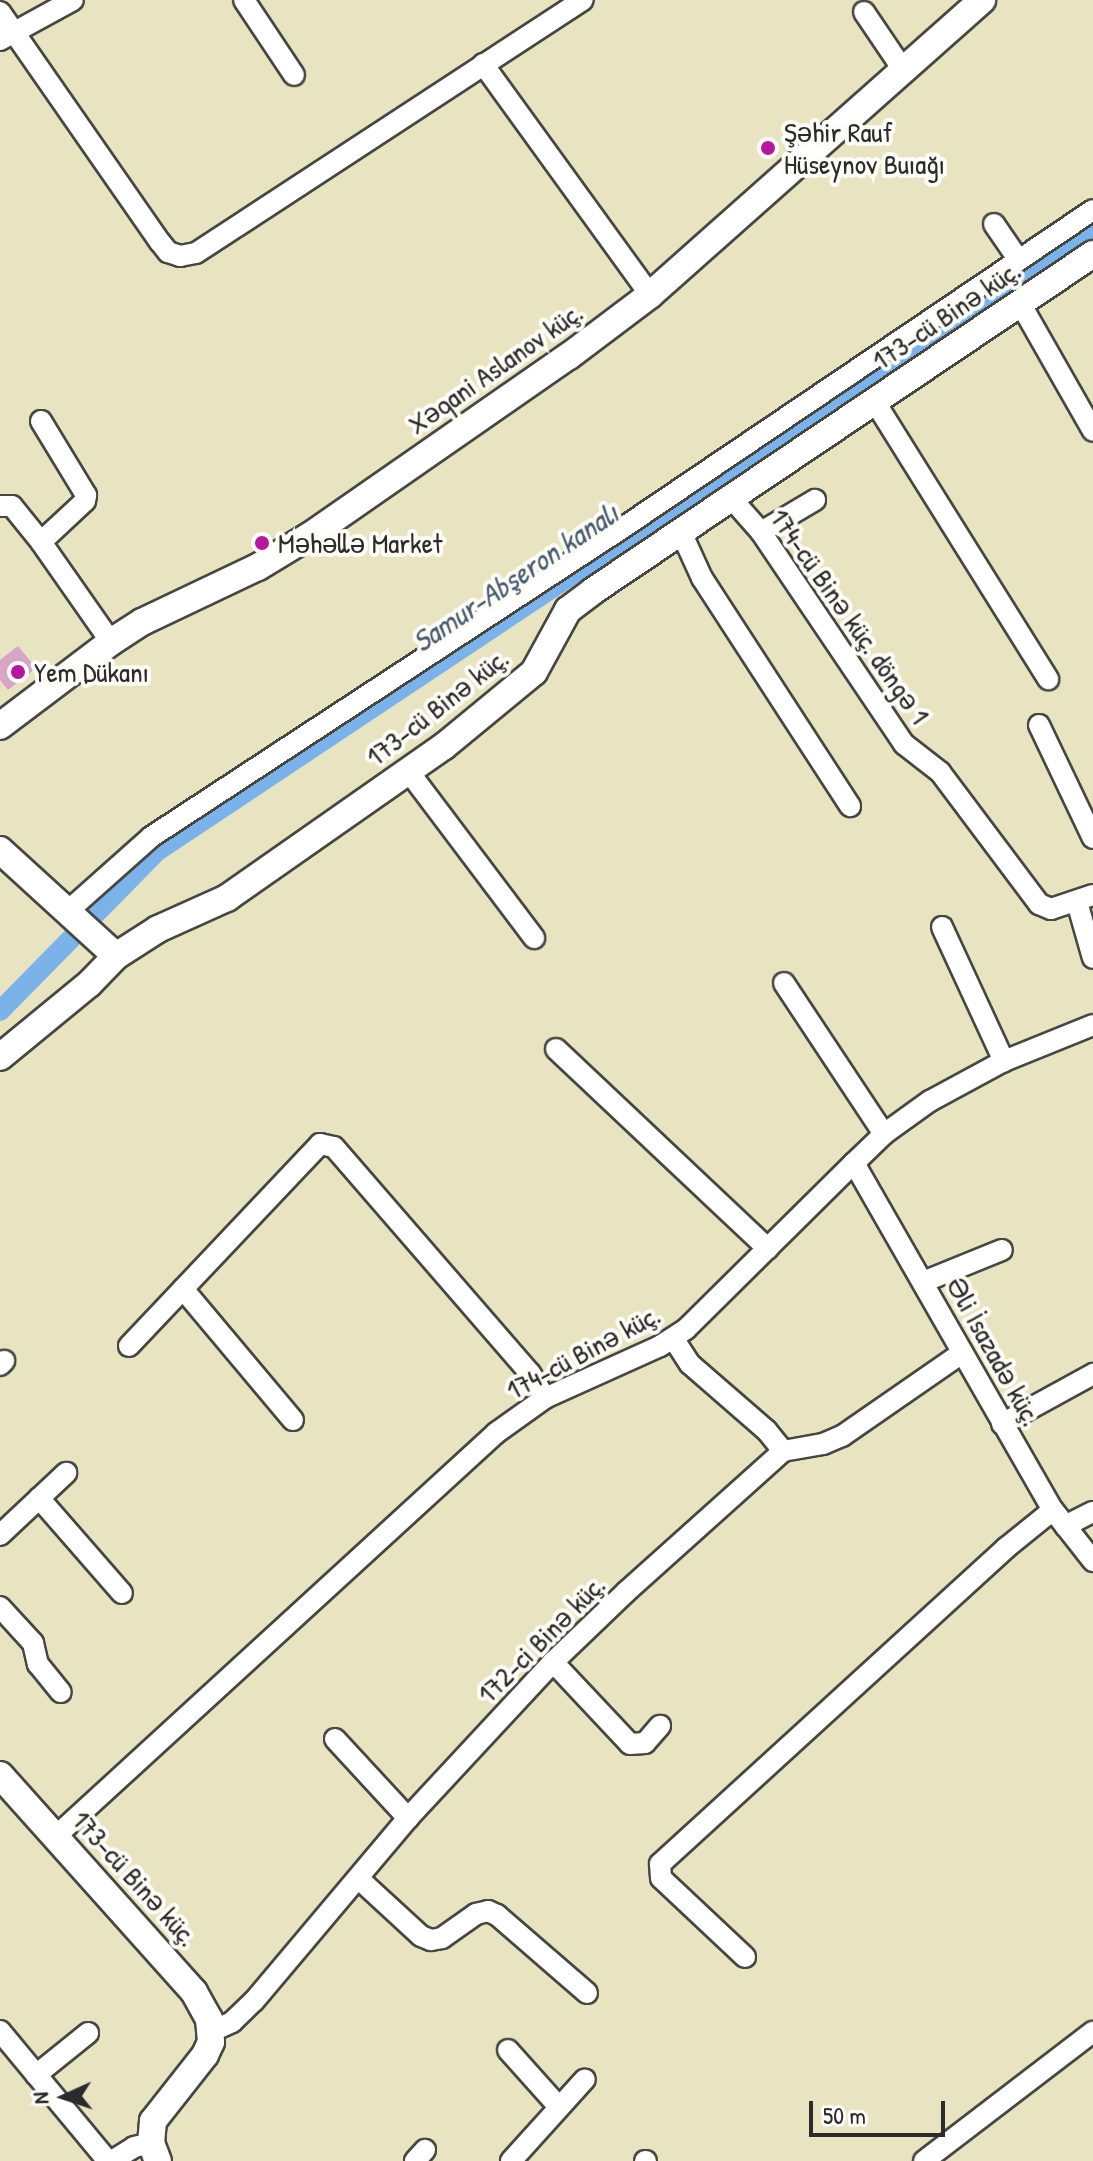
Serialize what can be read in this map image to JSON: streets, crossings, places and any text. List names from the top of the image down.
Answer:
{
  "streets": {
    "street": [
      "173-cü Binə küç.",
      "Xəqani Aslanov küç.",
      "174-cü Binə küç. döngə 1",
      "Əli İsazadə küç.",
      "174-cü Binə küç.",
      "172-ci Binə küç."
    ]
  },
  "crossings": [
    ["173-cü Binə küç.", "174-cü Binə küç. döngə 1"],
    ["173-cü Binə küç.", "174-cü Binə küç."],
    ["173-cü Binə küç.", "172-ci Binə küç."],
    ["Əli İsazadə küç.", "174-cü Binə küç."]
  ],
  "water": ["Samur-Abşeron kanalı"],
  "places": ["Şəhir Rauf Hüseynov Buıağı", "Məhəllə Market", "Yem Dükanı"],
  "scale_bar": "50 m",
  "north": "left"
}
